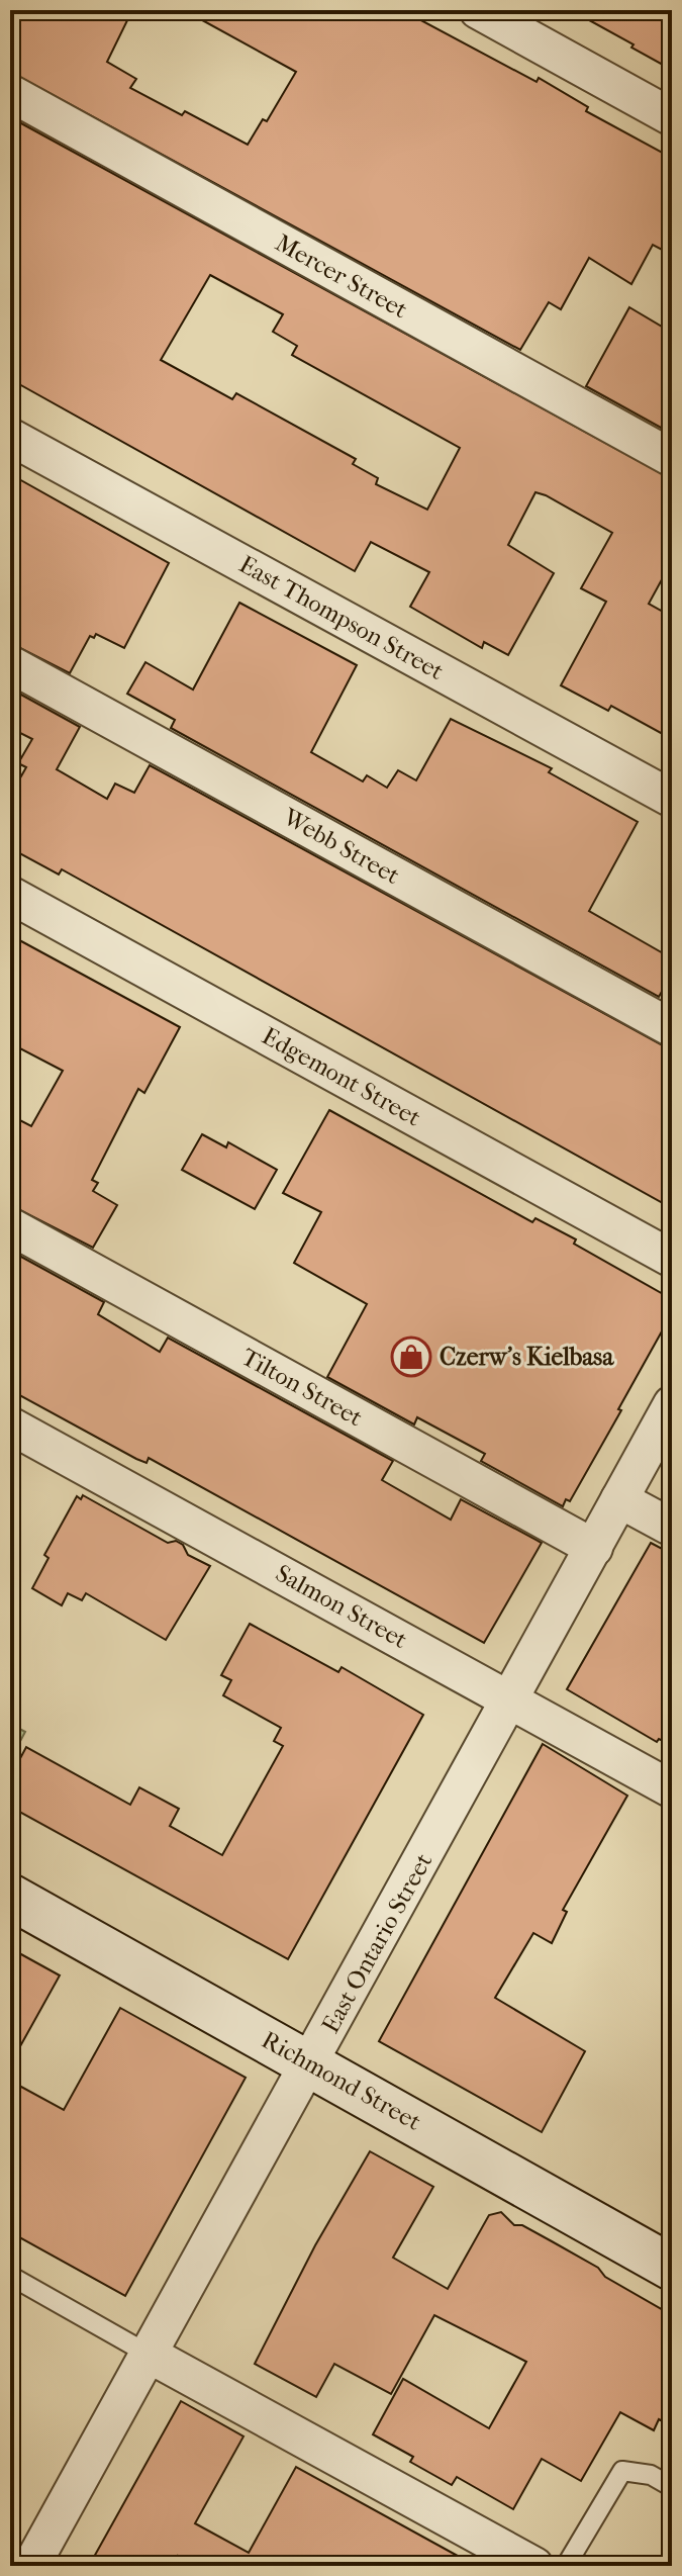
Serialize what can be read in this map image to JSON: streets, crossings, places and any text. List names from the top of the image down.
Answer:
{
  "streets": {
    "main road": ["Richmond Street"],
    "street": [
      "Mercer Street",
      "East Thompson Street",
      "Webb Street",
      "Edgemont Street",
      "Tilton Street",
      "Salmon Street",
      "East Ontario Street"
    ]
  },
  "crossings": [
    ["Tilton Street", "East Ontario Street"],
    ["Salmon Street", "East Ontario Street"],
    ["East Ontario Street", "Richmond Street"]
  ],
  "places": {
    "shop": ["Czerw's Kielbasa"]
  }
}
